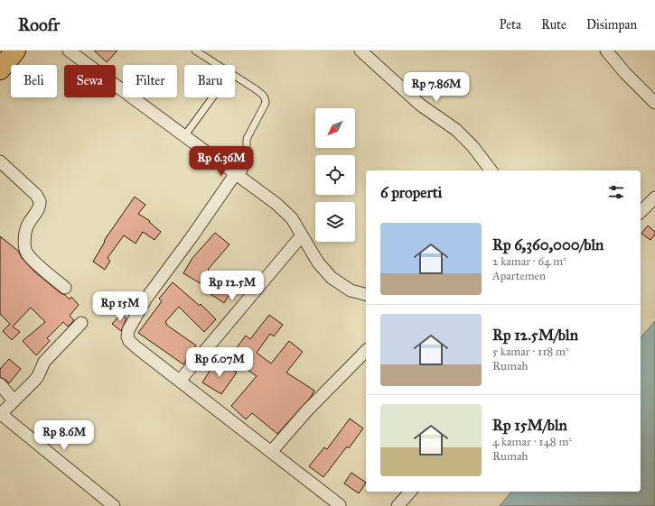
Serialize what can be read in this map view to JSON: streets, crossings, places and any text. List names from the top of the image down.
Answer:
{
  "north": "bottom left",
  "page": {
    "header": "Roofr",
    "nav": ["Peta", "Rute", "Disimpan"],
    "chip": [
      "Beli",
      "Sewa",
      "Filter",
      "Baru"
    ],
    "price": [
      "Rp 7.86M",
      "Rp 6.36M",
      "Rp 12.5M",
      "Rp 15M",
      "Rp 6.07M",
      "Rp 8.6M"
    ],
    "heading": "6 properti",
    "list": [
      {
        "name": "Rp 6,360,000/bln",
        "note": "2 kamar · 64 m² · Apartemen"
      },
      {
        "name": "Rp 12.5M/bln",
        "note": "5 kamar · 118 m² · Rumah"
      },
      {
        "name": "Rp 15M/bln",
        "note": "4 kamar · 148 m² · Rumah"
      }
    ]
  }
}
